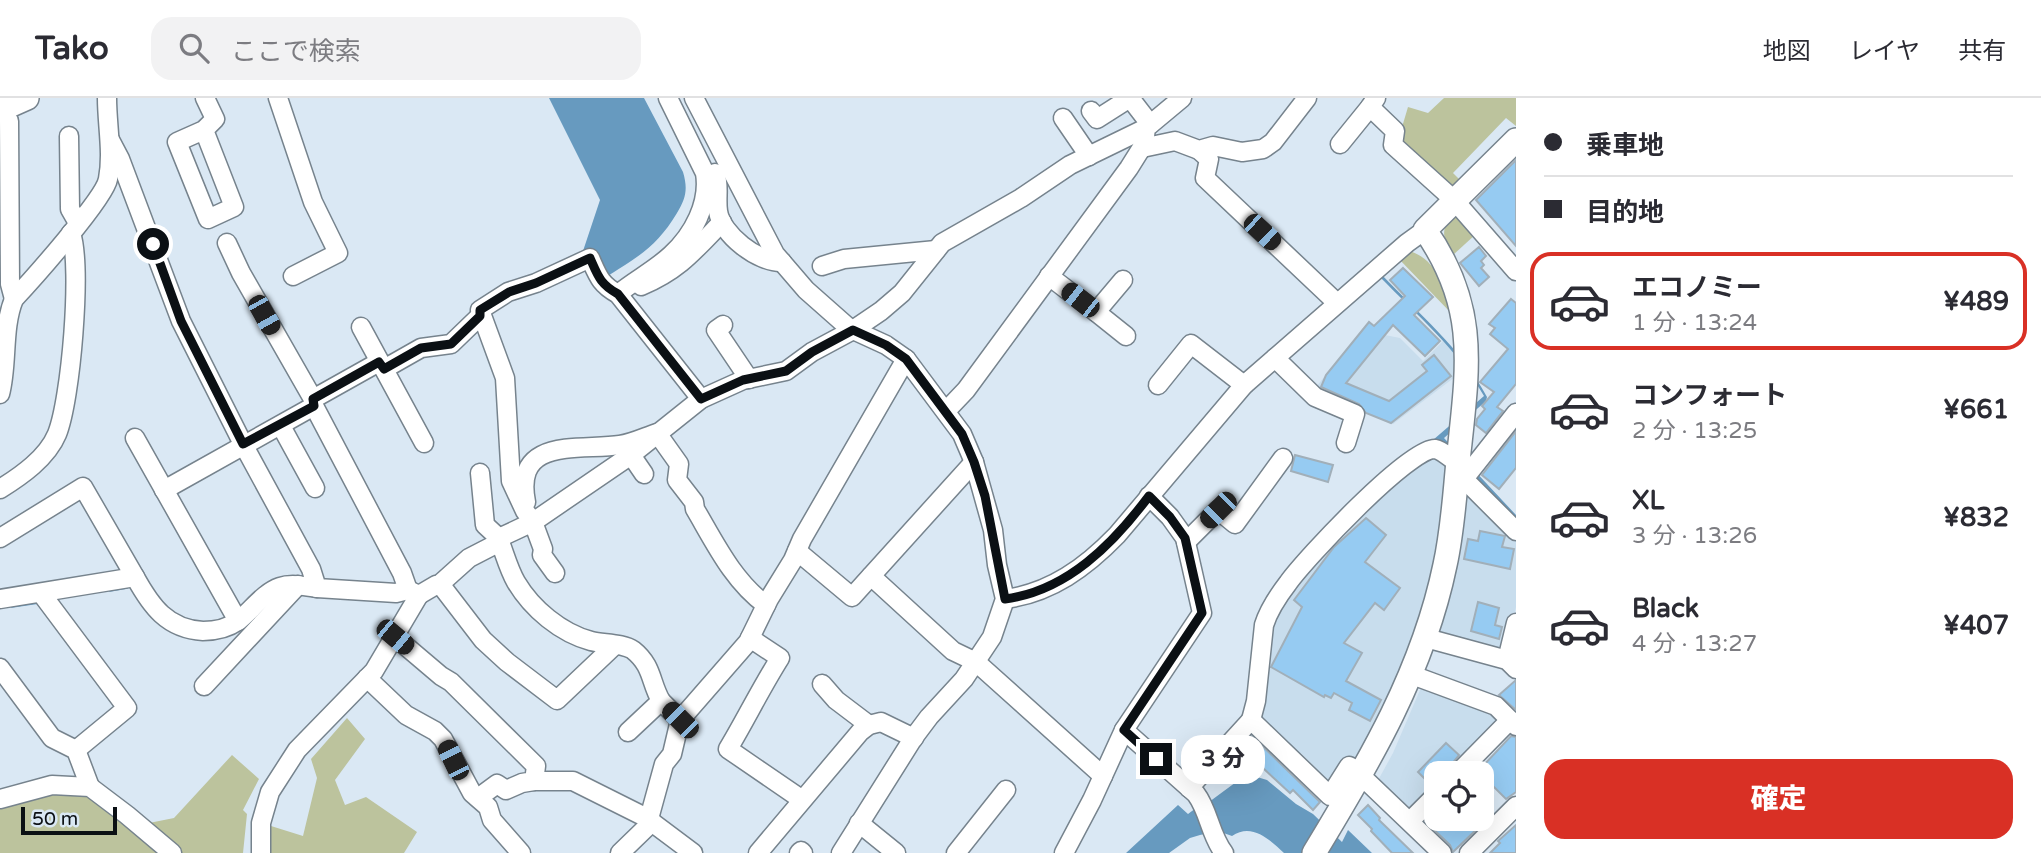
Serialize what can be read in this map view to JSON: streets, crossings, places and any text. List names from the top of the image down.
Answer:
{
  "scale_bar": "50 m",
  "page": {
    "header": "Tako",
    "search": "ここで検索",
    "nav": ["地図", "レイヤ", "共有"],
    "banner": ["乗車地", "目的地"],
    "list": [
      {
        "name": "エコノミー",
        "note": "1 分 · 13:24",
        "value": "¥489"
      },
      {
        "name": "コンフォート",
        "note": "2 分 · 13:25",
        "value": "¥661"
      },
      {
        "name": "XL",
        "note": "3 分 · 13:26",
        "value": "¥832"
      },
      {
        "name": "Black",
        "note": "4 分 · 13:27",
        "value": "¥407"
      }
    ],
    "bubble": "3 分",
    "buttons": "確定",
    "scale": "50 m"
  }
}
